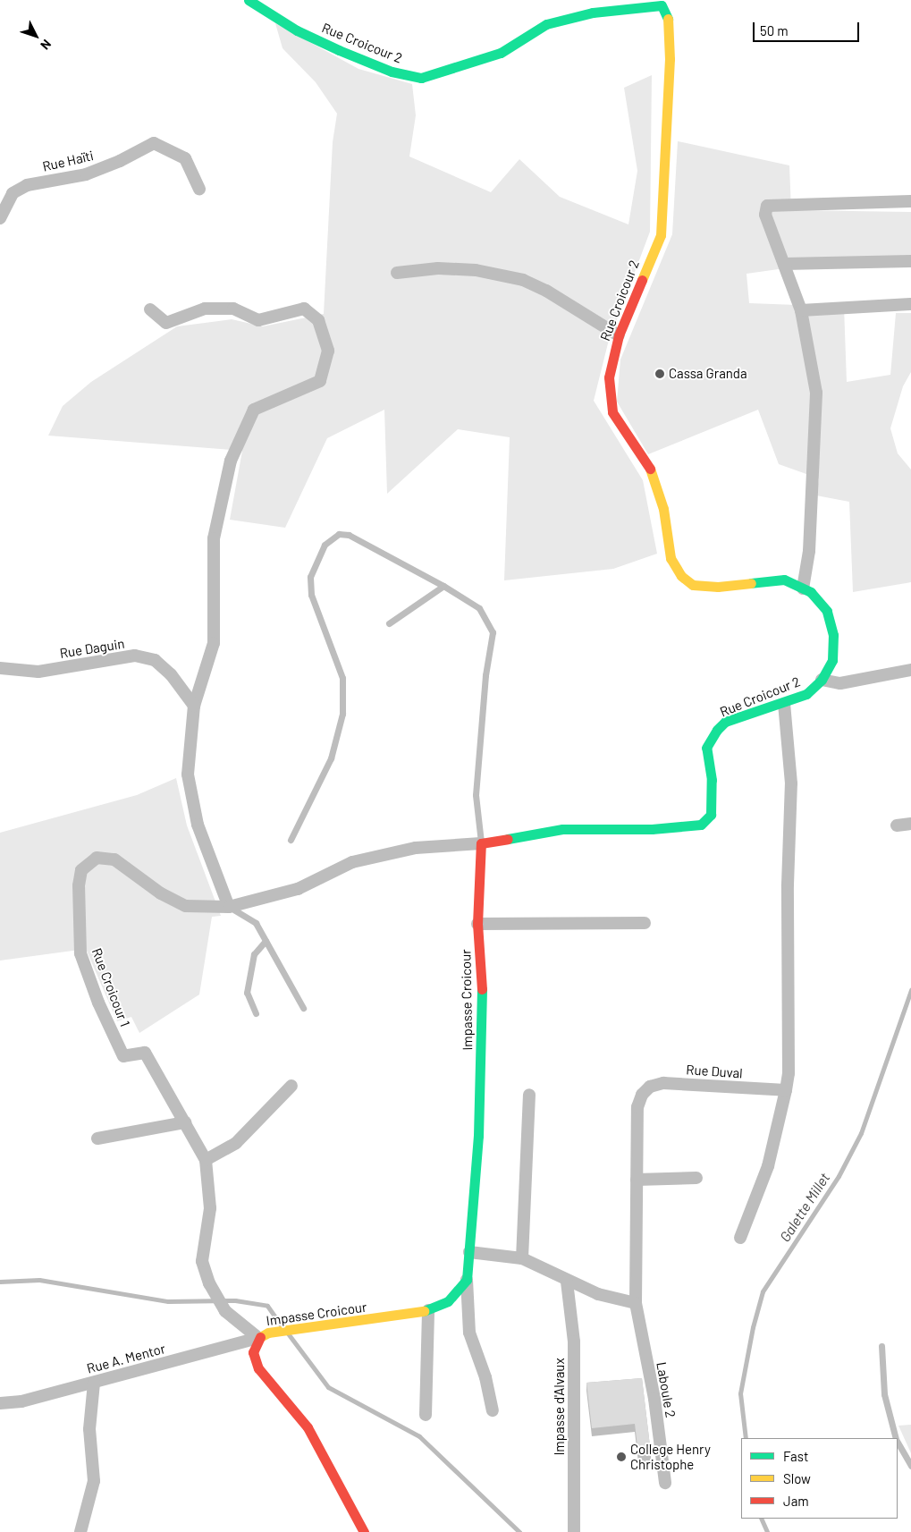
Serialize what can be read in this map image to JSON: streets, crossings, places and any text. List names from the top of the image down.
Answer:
{
  "streets": {
    "street": [
      "Rue Croicour 2",
      "Rue Haïti",
      "Rue Daguin",
      "Rue Croicour 1",
      "Impasse Croicour",
      "Rue Duval",
      "Rue A. Mentor",
      "Laboule 2",
      "Impasse d'Alvaux"
    ]
  },
  "crossings": [
    ["Rue Croicour 2", "Rue Croicour 1"],
    ["Rue Croicour 2", "Impasse Croicour"],
    ["Rue Croicour 1", "Impasse Croicour"],
    ["Rue Croicour 1", "Rue A. Mentor"],
    ["Impasse Croicour", "Rue A. Mentor"],
    ["Rue Duval", "Laboule 2"]
  ],
  "water": ["Galette Millet"],
  "places": ["Cassa Granda", "College Henry Christophe"],
  "legend": ["Fast", "Slow", "Jam"],
  "scale_bar": "50 m",
  "north": "bottom right"
}
